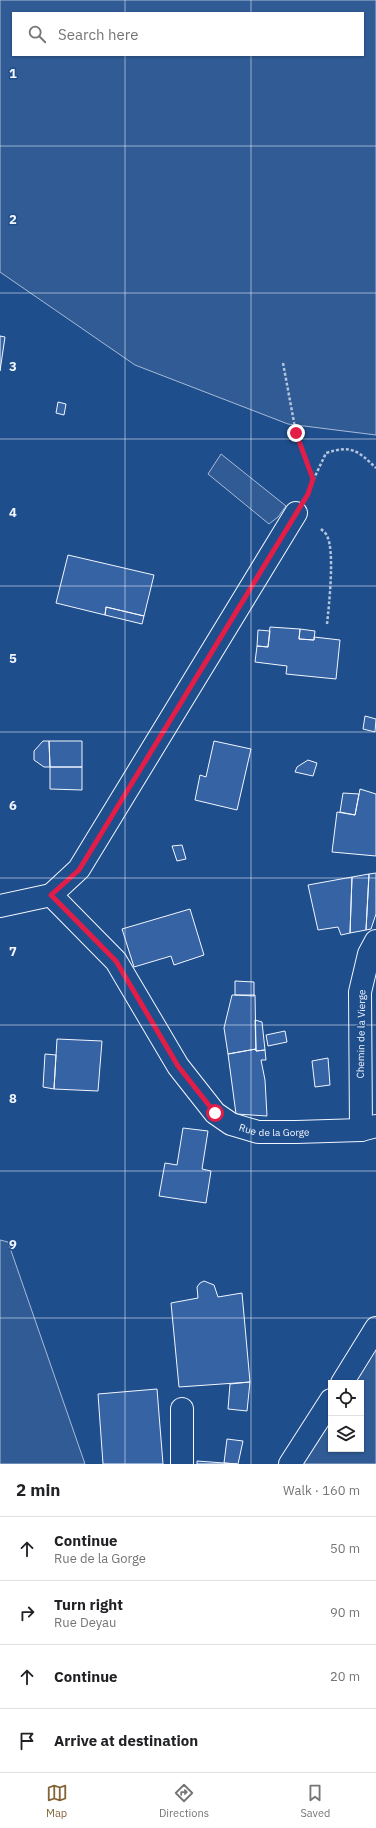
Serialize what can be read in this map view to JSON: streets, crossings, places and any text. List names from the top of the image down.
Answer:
{
  "streets": {
    "street": ["Chemin de la Vierge", "Rue de la Gorge"]
  },
  "crossings": [
    ["Chemin de la Vierge", "Rue de la Gorge"]
  ],
  "page": {
    "search": "Search here",
    "heading": ["2 min", "Walk · 160 m"],
    "list": [
      ["Continue", "Rue de la Gorge", "50 m"],
      ["Turn right", "Rue Deyau", "90 m"],
      ["Continue", "20 m"],
      "Arrive at destination"
    ],
    "nav": ["Map", "Directions", "Saved"]
  },
  "grid": {
    "rows": [
      "1",
      "2",
      "3",
      "4",
      "5",
      "6",
      "7",
      "8",
      "9"
    ]
  }
}
